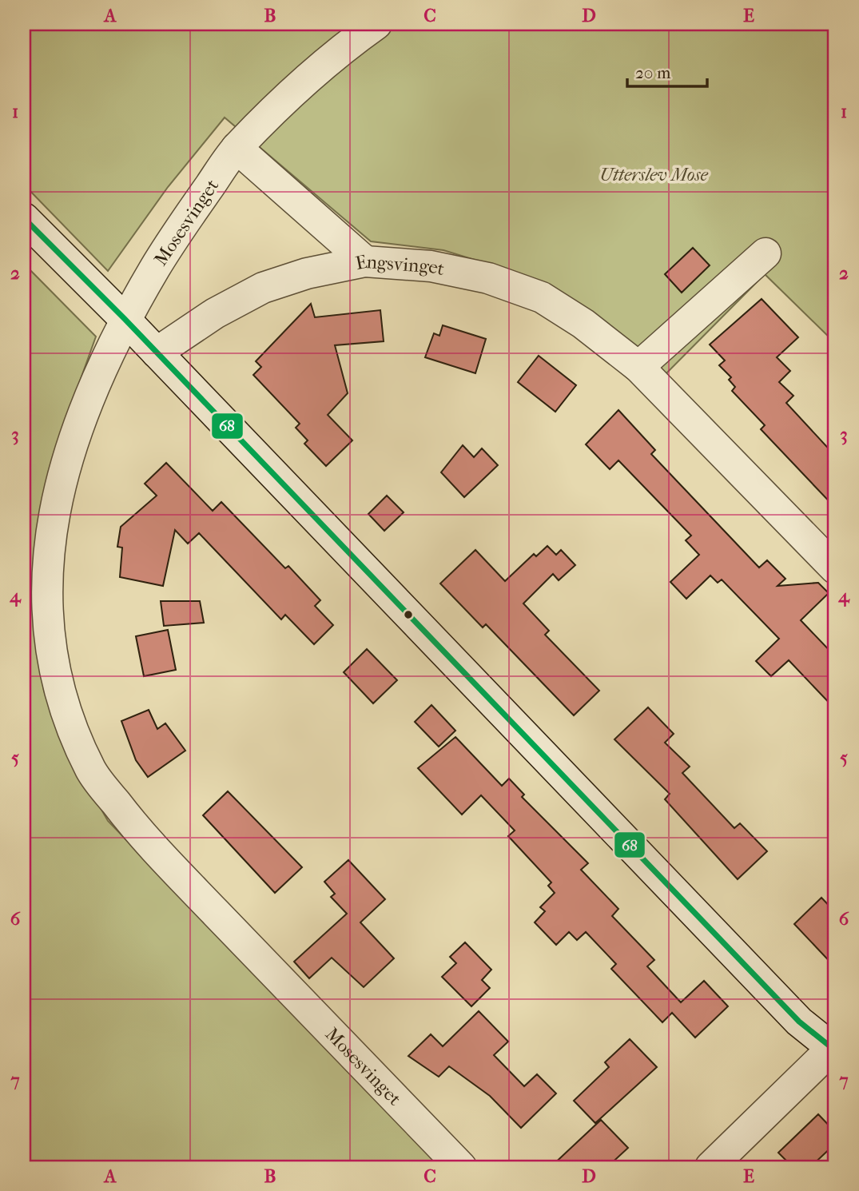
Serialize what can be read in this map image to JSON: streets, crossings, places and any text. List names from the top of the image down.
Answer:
{
  "streets": {
    "street": ["Mosesvinget", "Engsvinget"]
  },
  "parks": ["Utterslev Mose"],
  "lines": ["transit line 68"],
  "scale_bar": "20 m",
  "grid": {
    "columns": [
      "A",
      "B",
      "C",
      "D",
      "E"
    ],
    "rows": [
      "1",
      "2",
      "3",
      "4",
      "5",
      "6",
      "7"
    ]
  }
}
